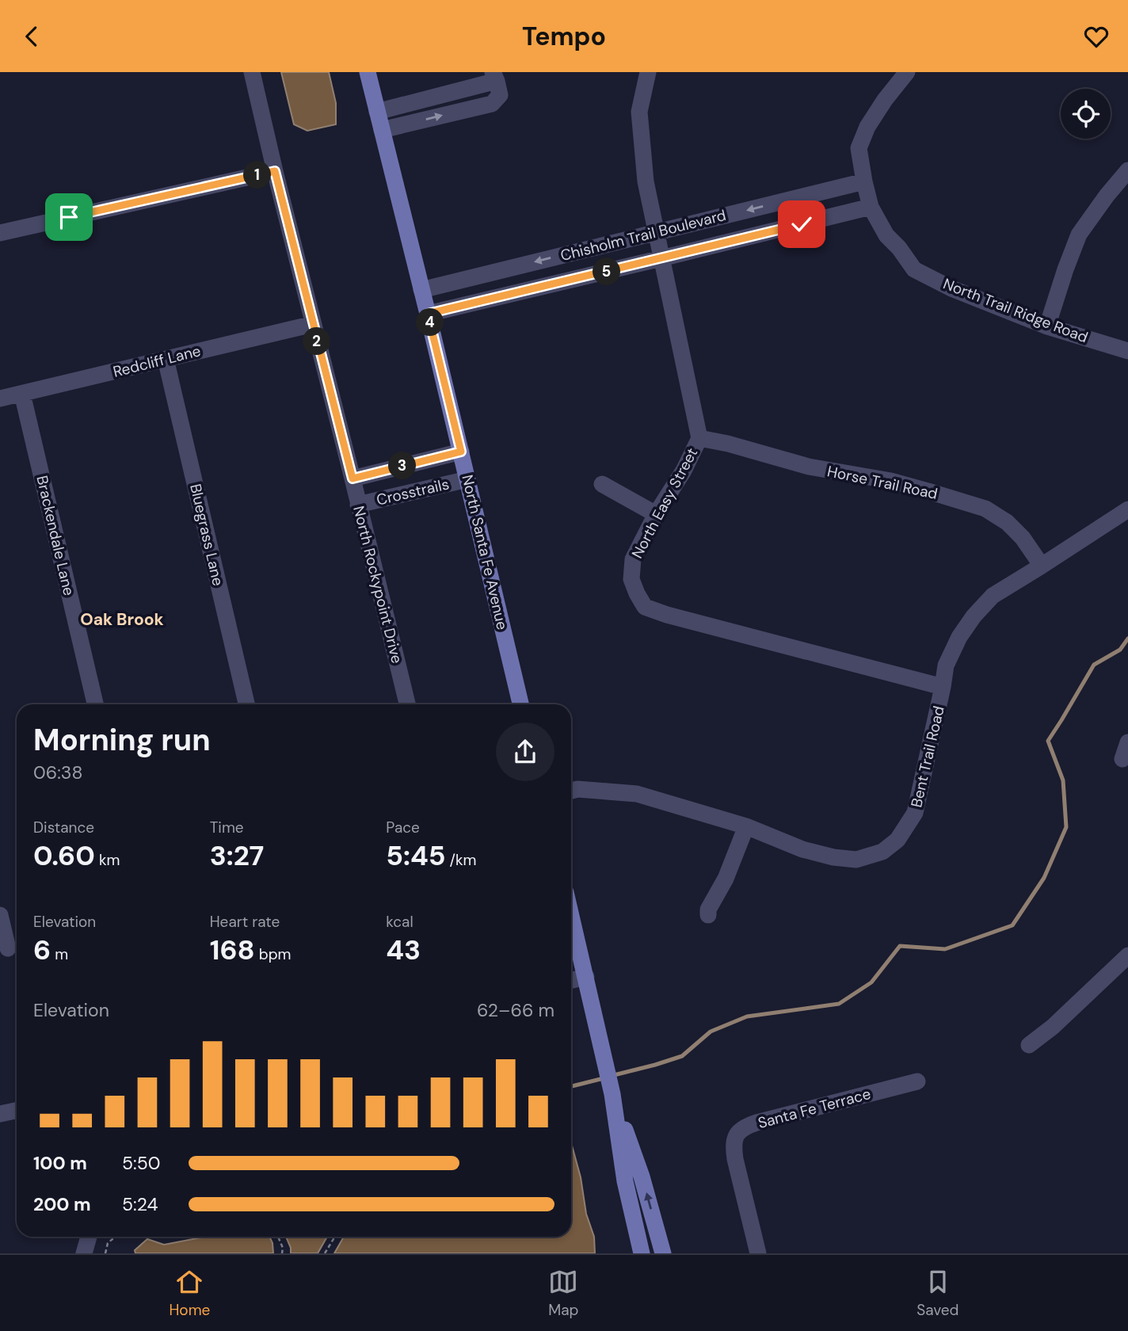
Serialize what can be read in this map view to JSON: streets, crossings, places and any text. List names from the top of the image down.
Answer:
{
  "streets": {
    "main road": ["North Santa Fe Avenue"],
    "street": [
      "Chisholm Trail Boulevard",
      "North Trail Ridge Road",
      "Redcliff Lane",
      "Horse Trail Road",
      "Crosstrails",
      "North Easy Street",
      "Bluegrass Lane",
      "Brackendale Lane",
      "North Rockypoint Drive",
      "Bent Trail Road",
      "Santa Fe Terrace"
    ]
  },
  "crossings": [
    ["Chisholm Trail Boulevard", "North Trail Ridge Road"],
    ["Chisholm Trail Boulevard", "North Easy Street"],
    ["Chisholm Trail Boulevard", "North Santa Fe Avenue"],
    ["Redcliff Lane", "Bluegrass Lane"],
    ["Redcliff Lane", "Brackendale Lane"],
    ["Redcliff Lane", "North Rockypoint Drive"],
    ["Horse Trail Road", "North Easy Street"],
    ["Horse Trail Road", "Bent Trail Road"],
    ["Crosstrails", "North Santa Fe Avenue"],
    ["Crosstrails", "North Rockypoint Drive"],
    ["North Easy Street", "Bent Trail Road"]
  ],
  "districts": ["Oak Brook"],
  "page": {
    "header": "Tempo",
    "pins": [
      "1",
      "5",
      "4",
      "2",
      "3"
    ],
    "heading": ["Morning run", "06:38"],
    "stats": [
      ["Distance", "0.60 km"],
      ["Time", "3:27"],
      ["Pace", "5:45 /km"],
      ["Elevation", "6 m"],
      ["Heart rate", "168 bpm"],
      ["kcal", "43"]
    ],
    "chart": ["Elevation", "62–66 m"],
    "list": [
      {
        "name": "100 m",
        "note": "5:50"
      },
      {
        "name": "200 m",
        "note": "5:24"
      }
    ],
    "tabs": ["Home", "Map", "Saved"]
  }
}
